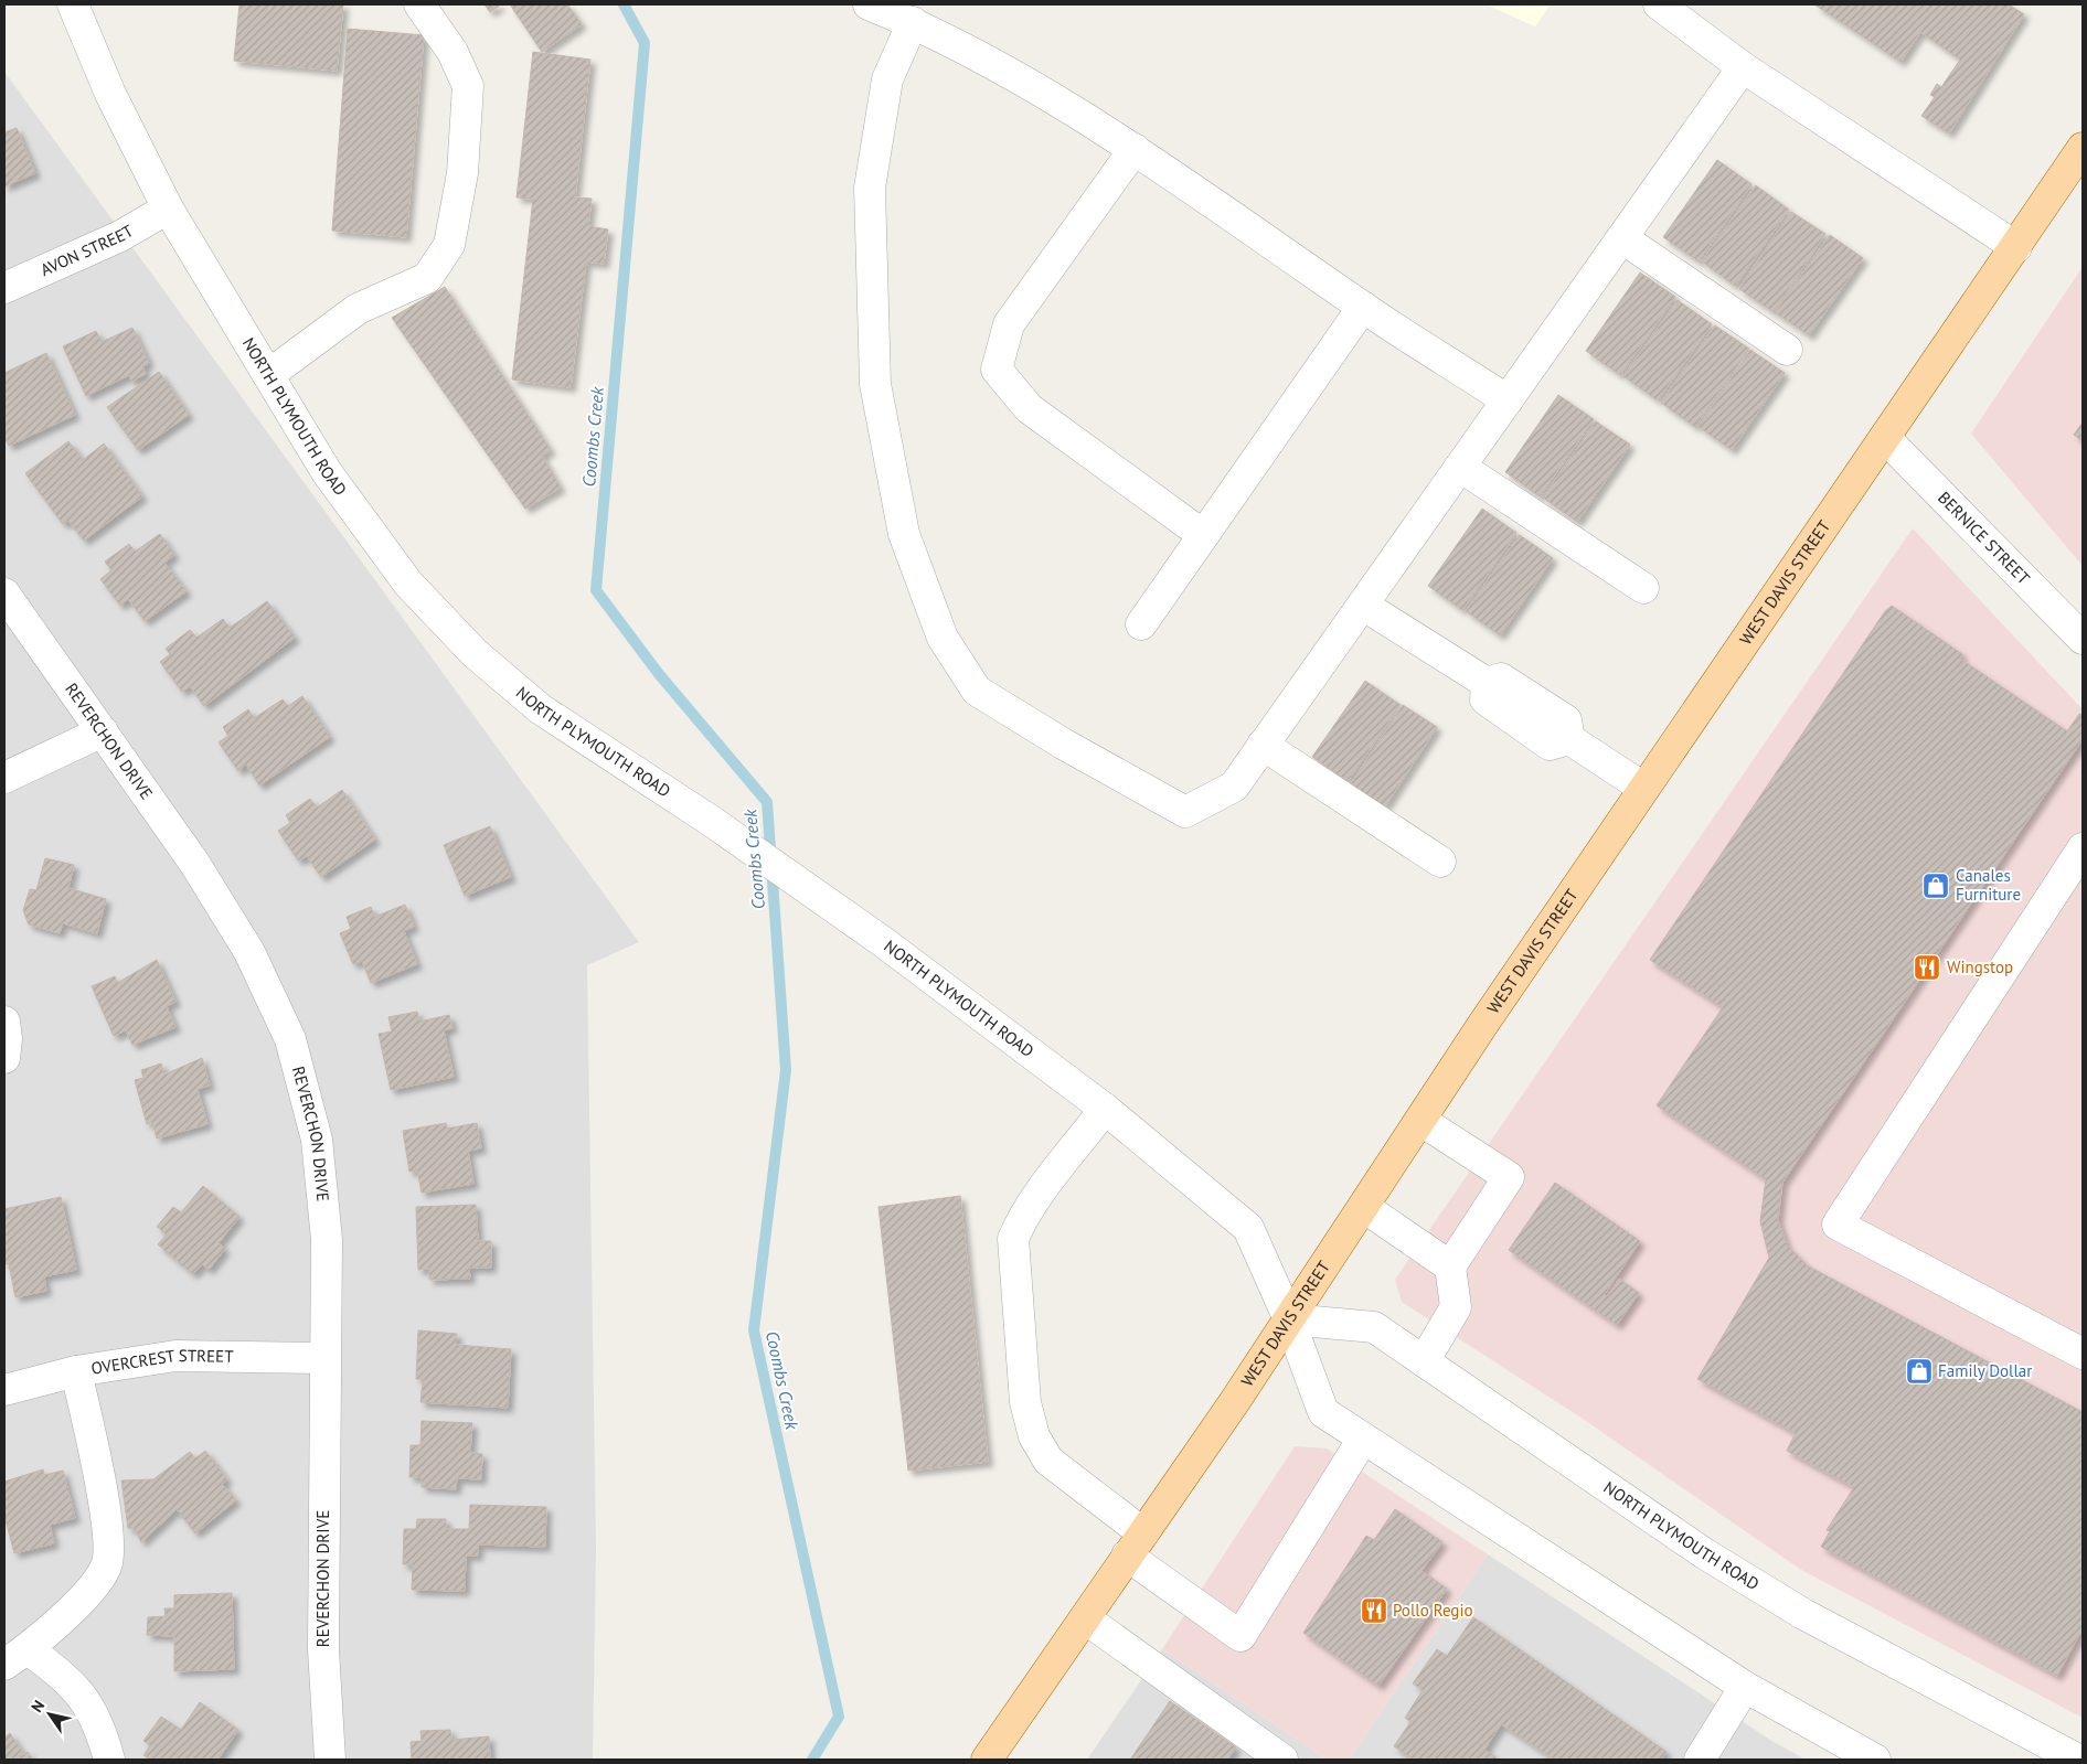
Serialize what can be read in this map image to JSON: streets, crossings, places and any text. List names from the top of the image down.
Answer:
{
  "streets": {
    "main road": ["WEST DAVIS STREET"],
    "street": [
      "AVON STREET",
      "NORTH PLYMOUTH ROAD",
      "BERNICE STREET",
      "REVERCHON DRIVE",
      "OVERCREST STREET"
    ]
  },
  "crossings": [
    ["AVON STREET", "NORTH PLYMOUTH ROAD"],
    ["NORTH PLYMOUTH ROAD", "WEST DAVIS STREET"],
    ["BERNICE STREET", "WEST DAVIS STREET"],
    ["REVERCHON DRIVE", "OVERCREST STREET"]
  ],
  "water": ["Coombs Creek"],
  "places": {
    "shop": ["Canales Furniture", "Family Dollar"],
    "restaurant": ["Wingstop", "Pollo Regio"]
  },
  "north": "top left"
}
